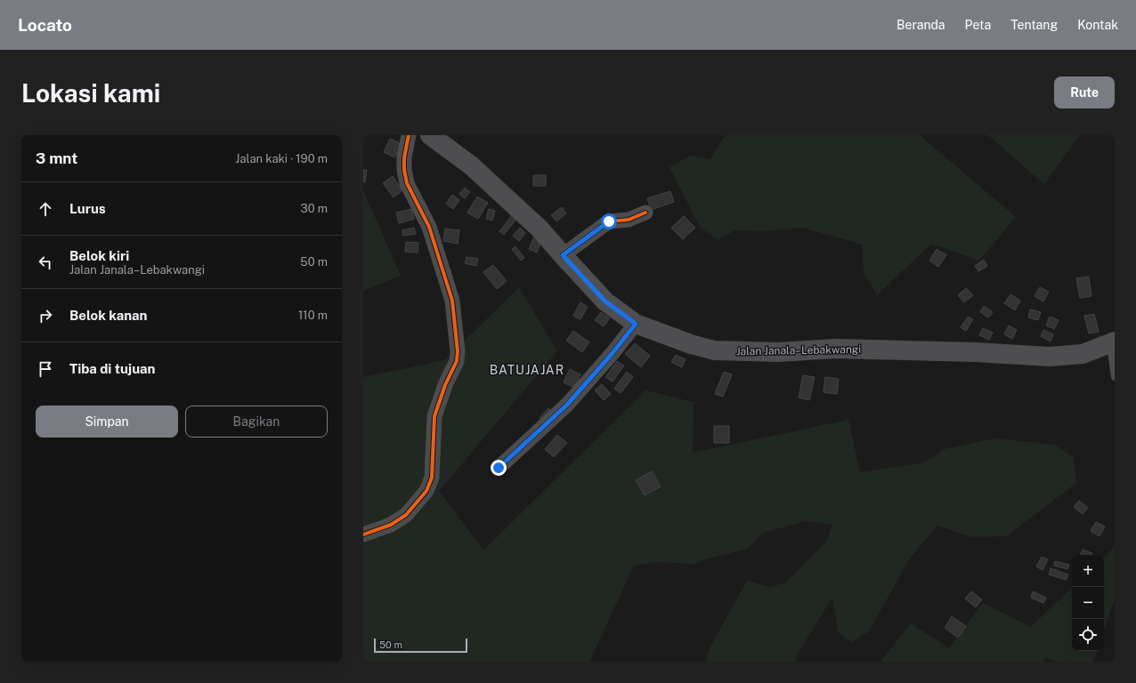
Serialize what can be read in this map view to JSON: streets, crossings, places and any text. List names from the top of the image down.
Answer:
{
  "streets": {
    "main road": ["Jalan Janala–Lebakwangi"]
  },
  "districts": ["BATUJAJAR"],
  "scale_bar": "50 m",
  "page": {
    "header": "Locato",
    "nav": [
      "Beranda",
      "Peta",
      "Tentang",
      "Kontak"
    ],
    "buttons": [
      "Rute",
      ["Simpan", "Bagikan"]
    ],
    "title": "Lokasi kami",
    "heading": ["3 mnt", "Jalan kaki · 190 m"],
    "list": [
      ["Lurus", "30 m"],
      ["Belok kiri", "Jalan Janala–Lebakwangi", "50 m"],
      ["Belok kanan", "110 m"],
      "Tiba di tujuan"
    ],
    "map_buttons": ["+", "−"],
    "scale": "50 m"
  }
}
